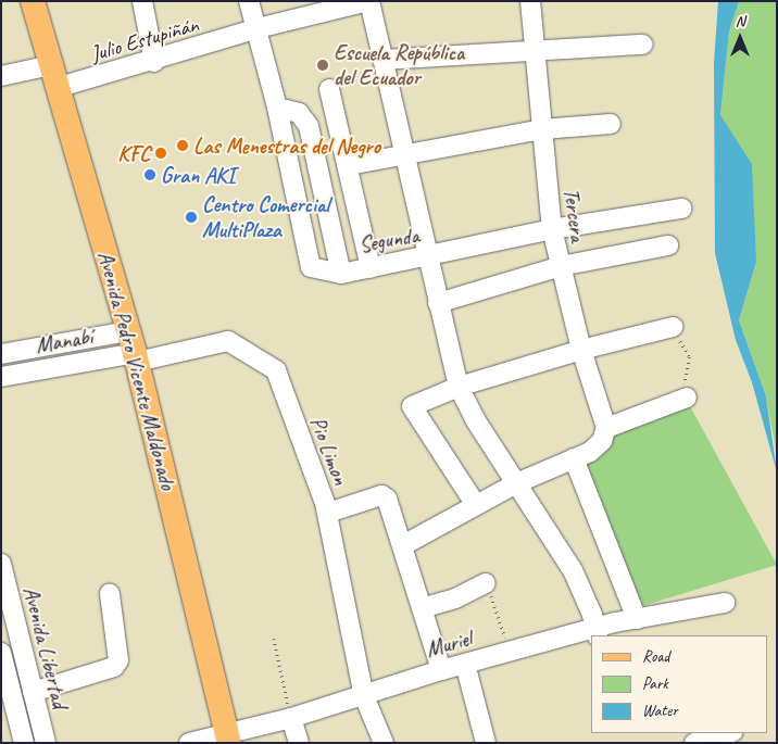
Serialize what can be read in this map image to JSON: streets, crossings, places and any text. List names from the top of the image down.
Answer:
{
  "streets": {
    "main road": ["Avenida Pedro Vicente Maldonado"],
    "street": [
      "Julio Estupiñán",
      "Tercera",
      "Segunda",
      "Manabí",
      "Pio Limon",
      "Muriel",
      "Avenida Libertad"
    ]
  },
  "crossings": [
    ["Julio Estupiñán", "Segunda"],
    ["Julio Estupiñán", "Avenida Pedro Vicente Maldonado"],
    ["Tercera", "Segunda"],
    ["Manabí", "Avenida Pedro Vicente Maldonado"],
    ["Manabí", "Pio Limon"],
    ["Avenida Pedro Vicente Maldonado", "Pio Limon"],
    ["Avenida Pedro Vicente Maldonado", "Muriel"],
    ["Pio Limon", "Muriel"]
  ],
  "places": [
    "Escuela República del Ecuador",
    "Las Menestras del Negro",
    "KFC",
    "Gran AKI",
    "Centro Comercial MultiPlaza"
  ],
  "legend": ["Road", "Park", "Water"],
  "north": "top"
}
